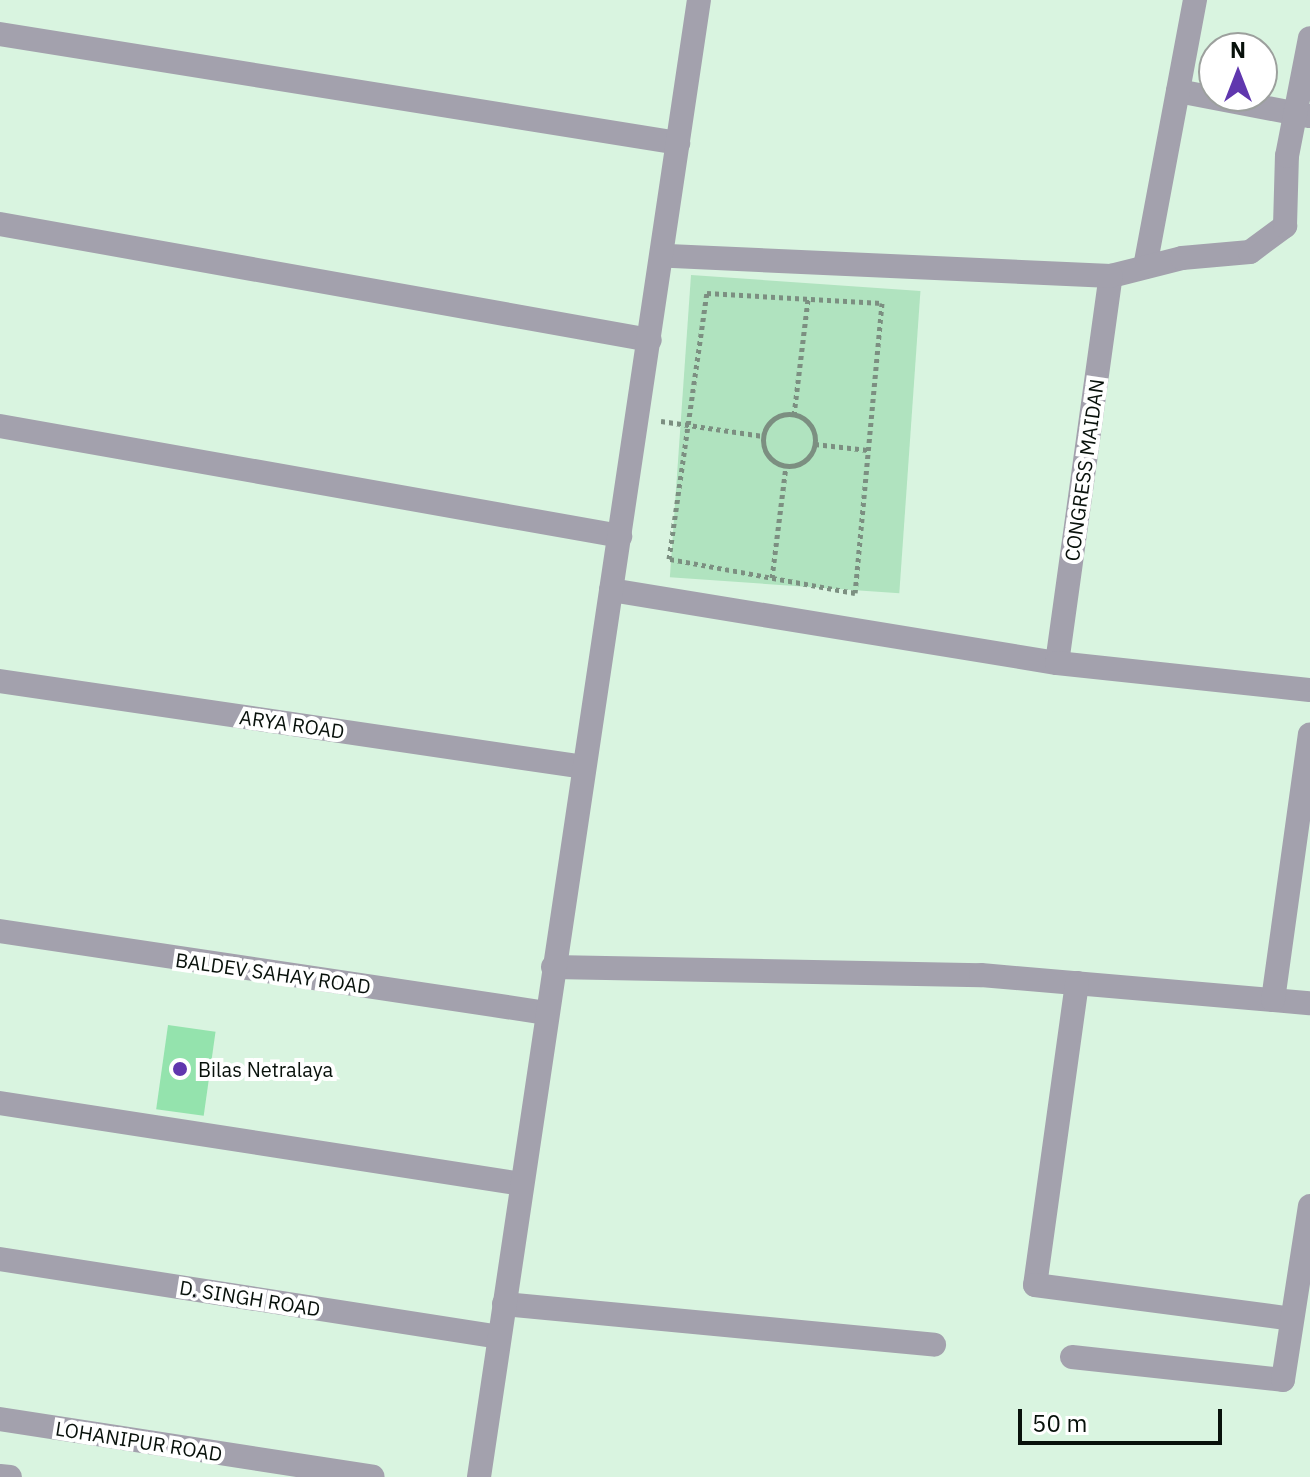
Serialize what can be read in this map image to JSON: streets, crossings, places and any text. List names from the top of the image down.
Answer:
{
  "streets": {
    "street": [
      "CONGRESS MAIDAN",
      "ARYA ROAD",
      "BALDEV SAHAY ROAD",
      "D. SINGH ROAD",
      "LOHANIPUR ROAD"
    ]
  },
  "places": ["Bilas Netralaya"],
  "scale_bar": "50 m",
  "north": "top"
}
